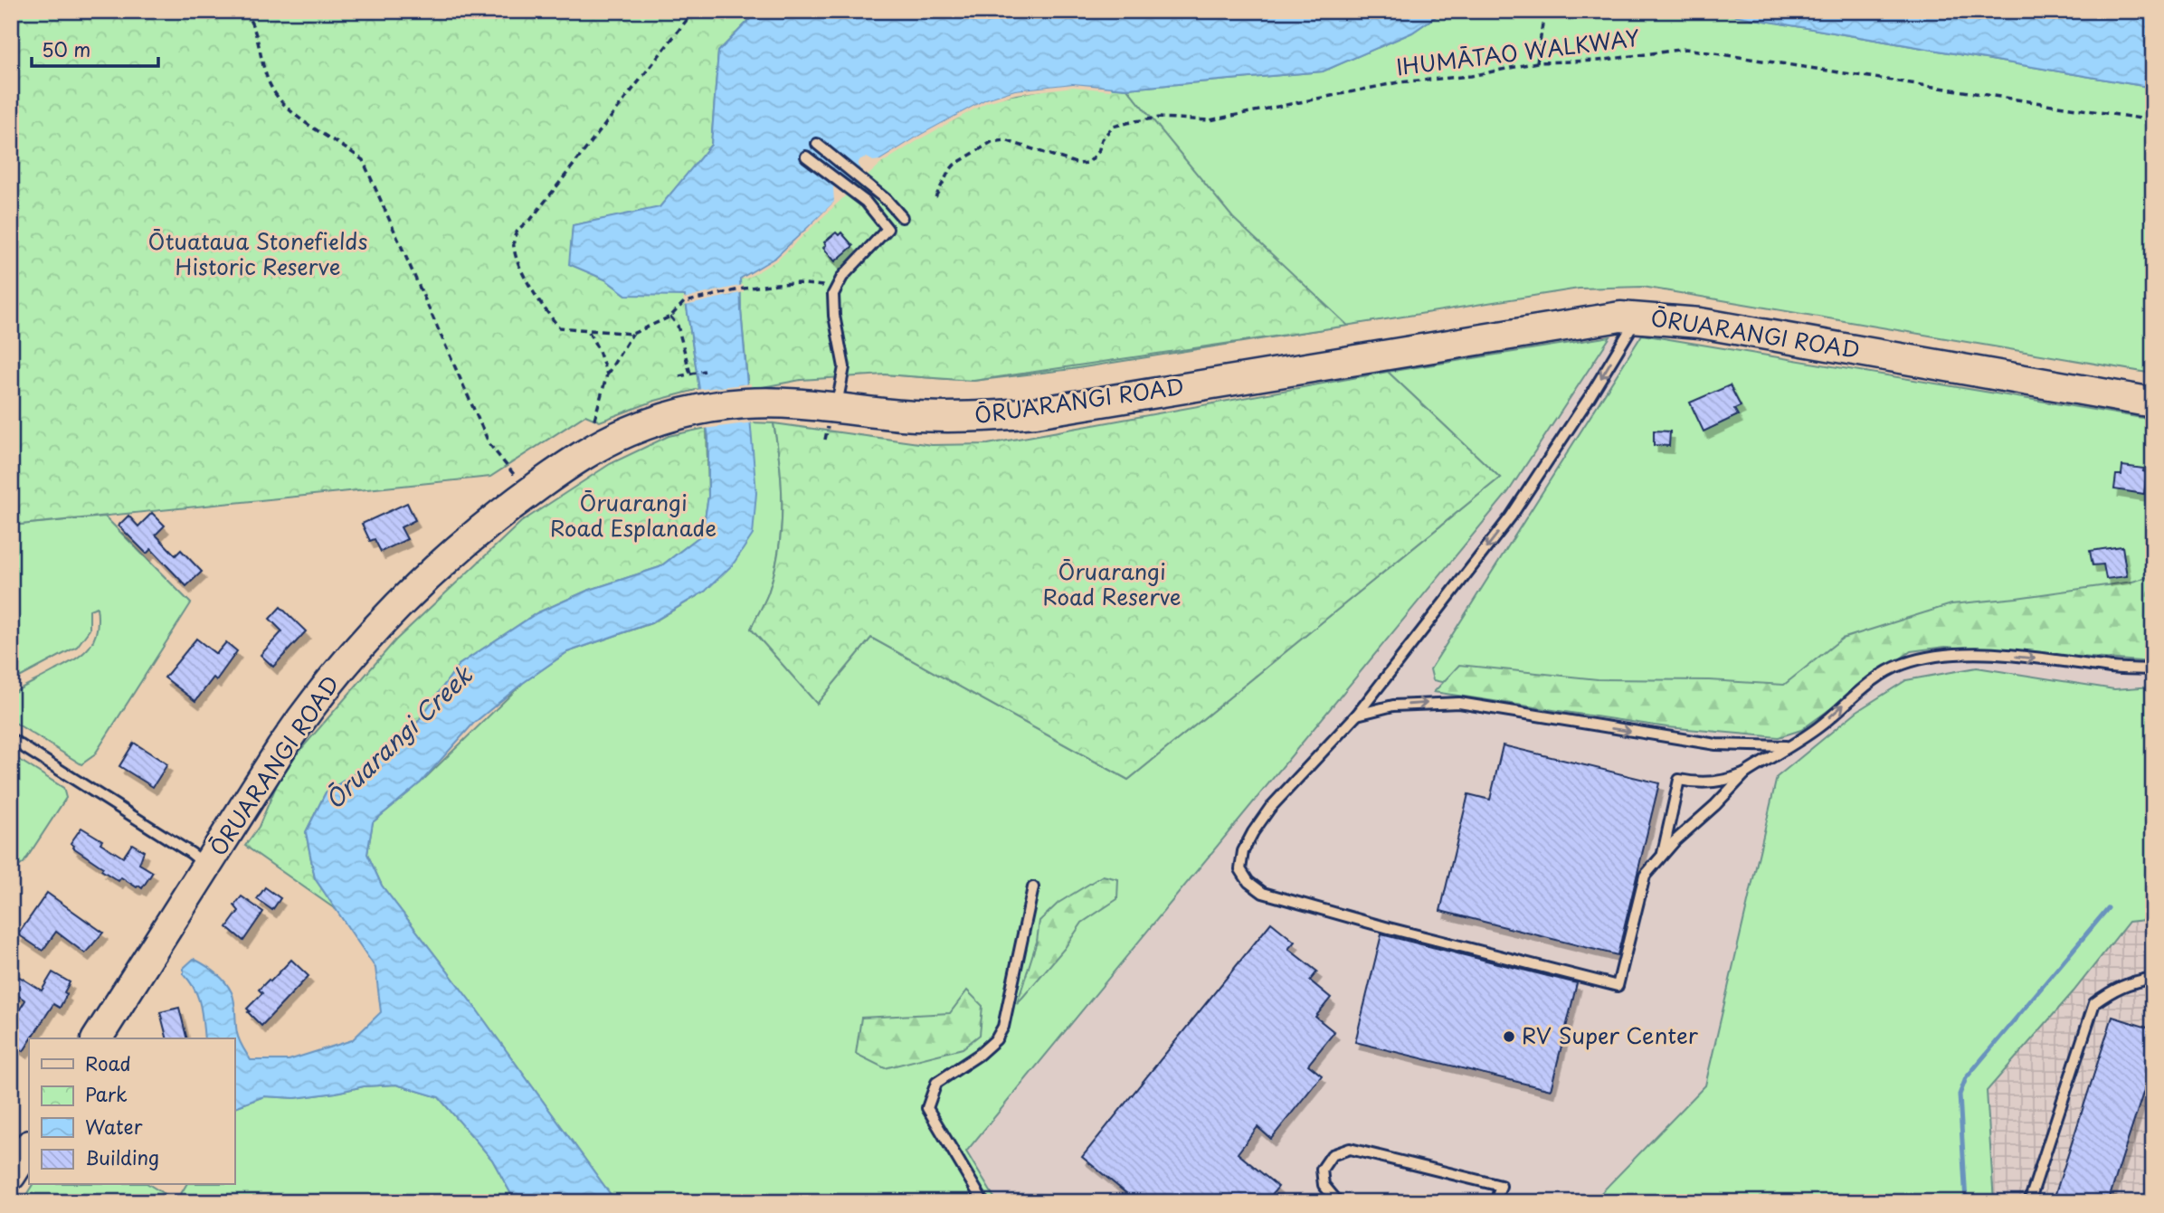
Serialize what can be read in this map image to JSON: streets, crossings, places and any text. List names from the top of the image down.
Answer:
{
  "streets": {
    "street": ["ŌRUARANGI ROAD"],
    "path": ["IHUMĀTAO WALKWAY"]
  },
  "water": ["Ōruarangi Creek"],
  "parks": ["Ōtuataua Stonefields Historic Reserve", "Ōruarangi Road Esplanade", "Ōruarangi Road Reserve"],
  "places": ["RV Super Center"],
  "legend": [
    "Road",
    "Park",
    "Water",
    "Building"
  ],
  "scale_bar": "50 m"
}
